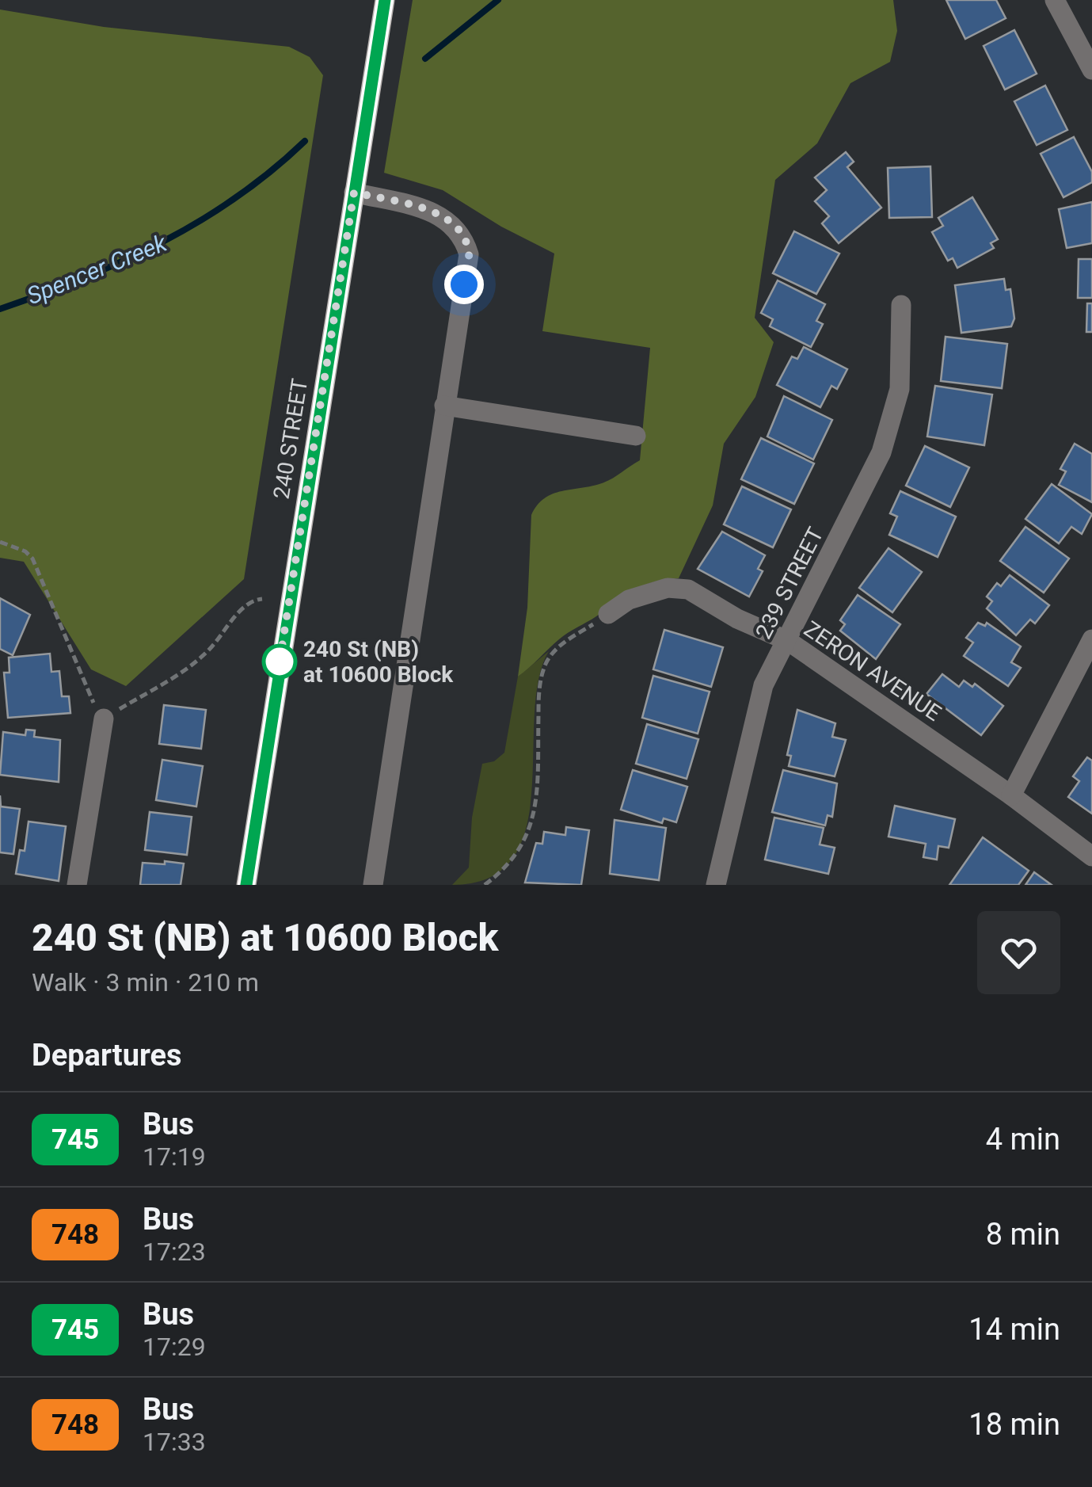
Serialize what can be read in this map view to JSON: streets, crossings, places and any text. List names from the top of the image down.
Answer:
{
  "streets": {
    "main road": ["240 STREET"],
    "street": ["239 STREET", "ZERON AVENUE"]
  },
  "crossings": [
    ["239 STREET", "ZERON AVENUE"]
  ],
  "water": ["Spencer Creek"],
  "places": ["240 St (NB) at 10600 Block"],
  "lines": ["bus line 745"],
  "page": {
    "heading": [
      ["240 St (NB) at 10600 Block", "Walk · 3 min · 210 m"],
      "Departures"
    ],
    "list": [
      {
        "mark": "745",
        "name": "Bus",
        "note": "17:19",
        "value": "4 min"
      },
      {
        "mark": "748",
        "name": "Bus",
        "note": "17:23",
        "value": "8 min"
      },
      {
        "mark": "745",
        "name": "Bus",
        "note": "17:29",
        "value": "14 min"
      },
      {
        "mark": "748",
        "name": "Bus",
        "note": "17:33",
        "value": "18 min"
      }
    ]
  }
}
